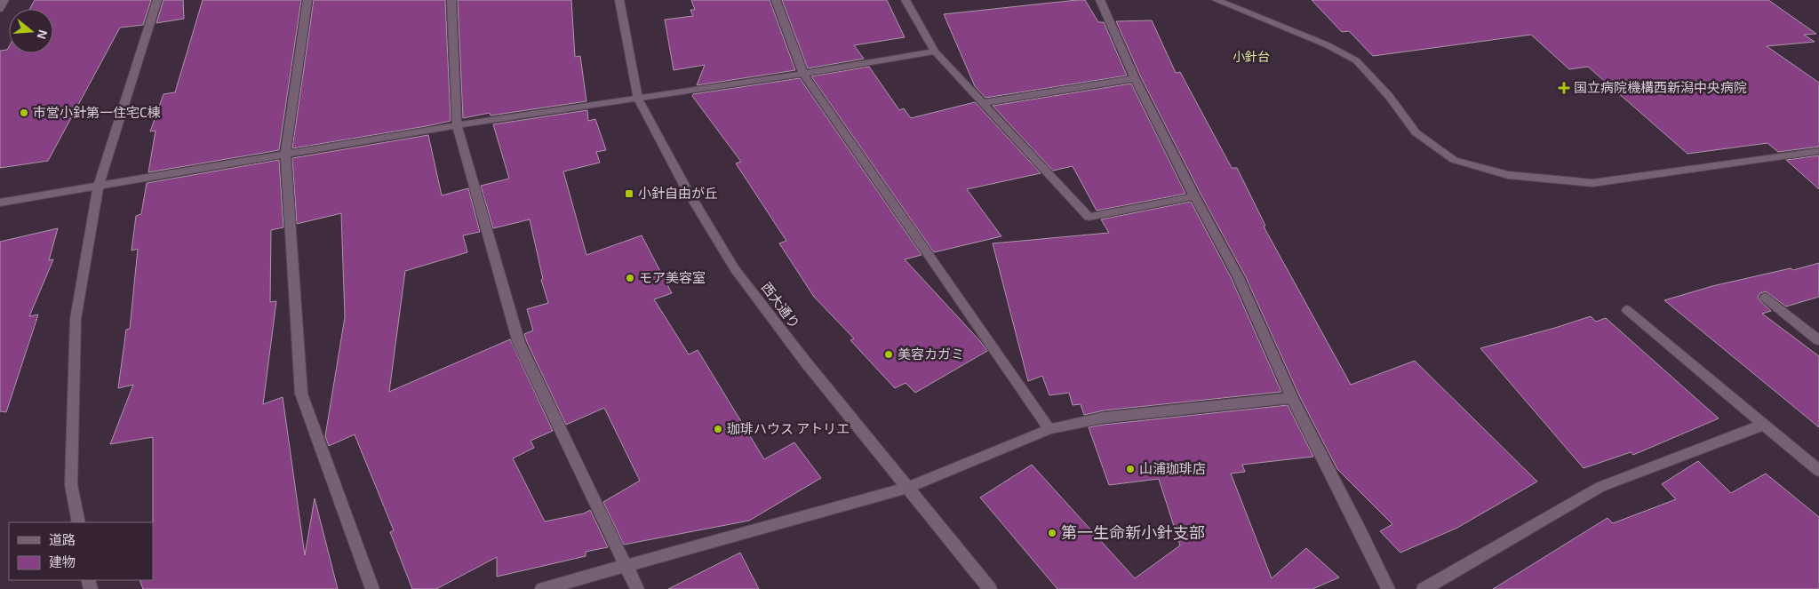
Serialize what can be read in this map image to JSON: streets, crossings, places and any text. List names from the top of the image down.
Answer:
{
  "streets": {
    "street": ["西大通り"]
  },
  "districts": ["小針台"],
  "places": {
    "health": ["国立病院機構西新潟中央病院"],
    "other": [
      "市営小針第一住宅C棟",
      "モア美容室",
      "美容カガミ",
      "珈琲ハウス アトリエ",
      "山浦珈琲店",
      "第一生命新小針支部"
    ],
    "transit": ["小針自由が丘"]
  },
  "legend": ["道路", "建物"],
  "north": "right"
}
